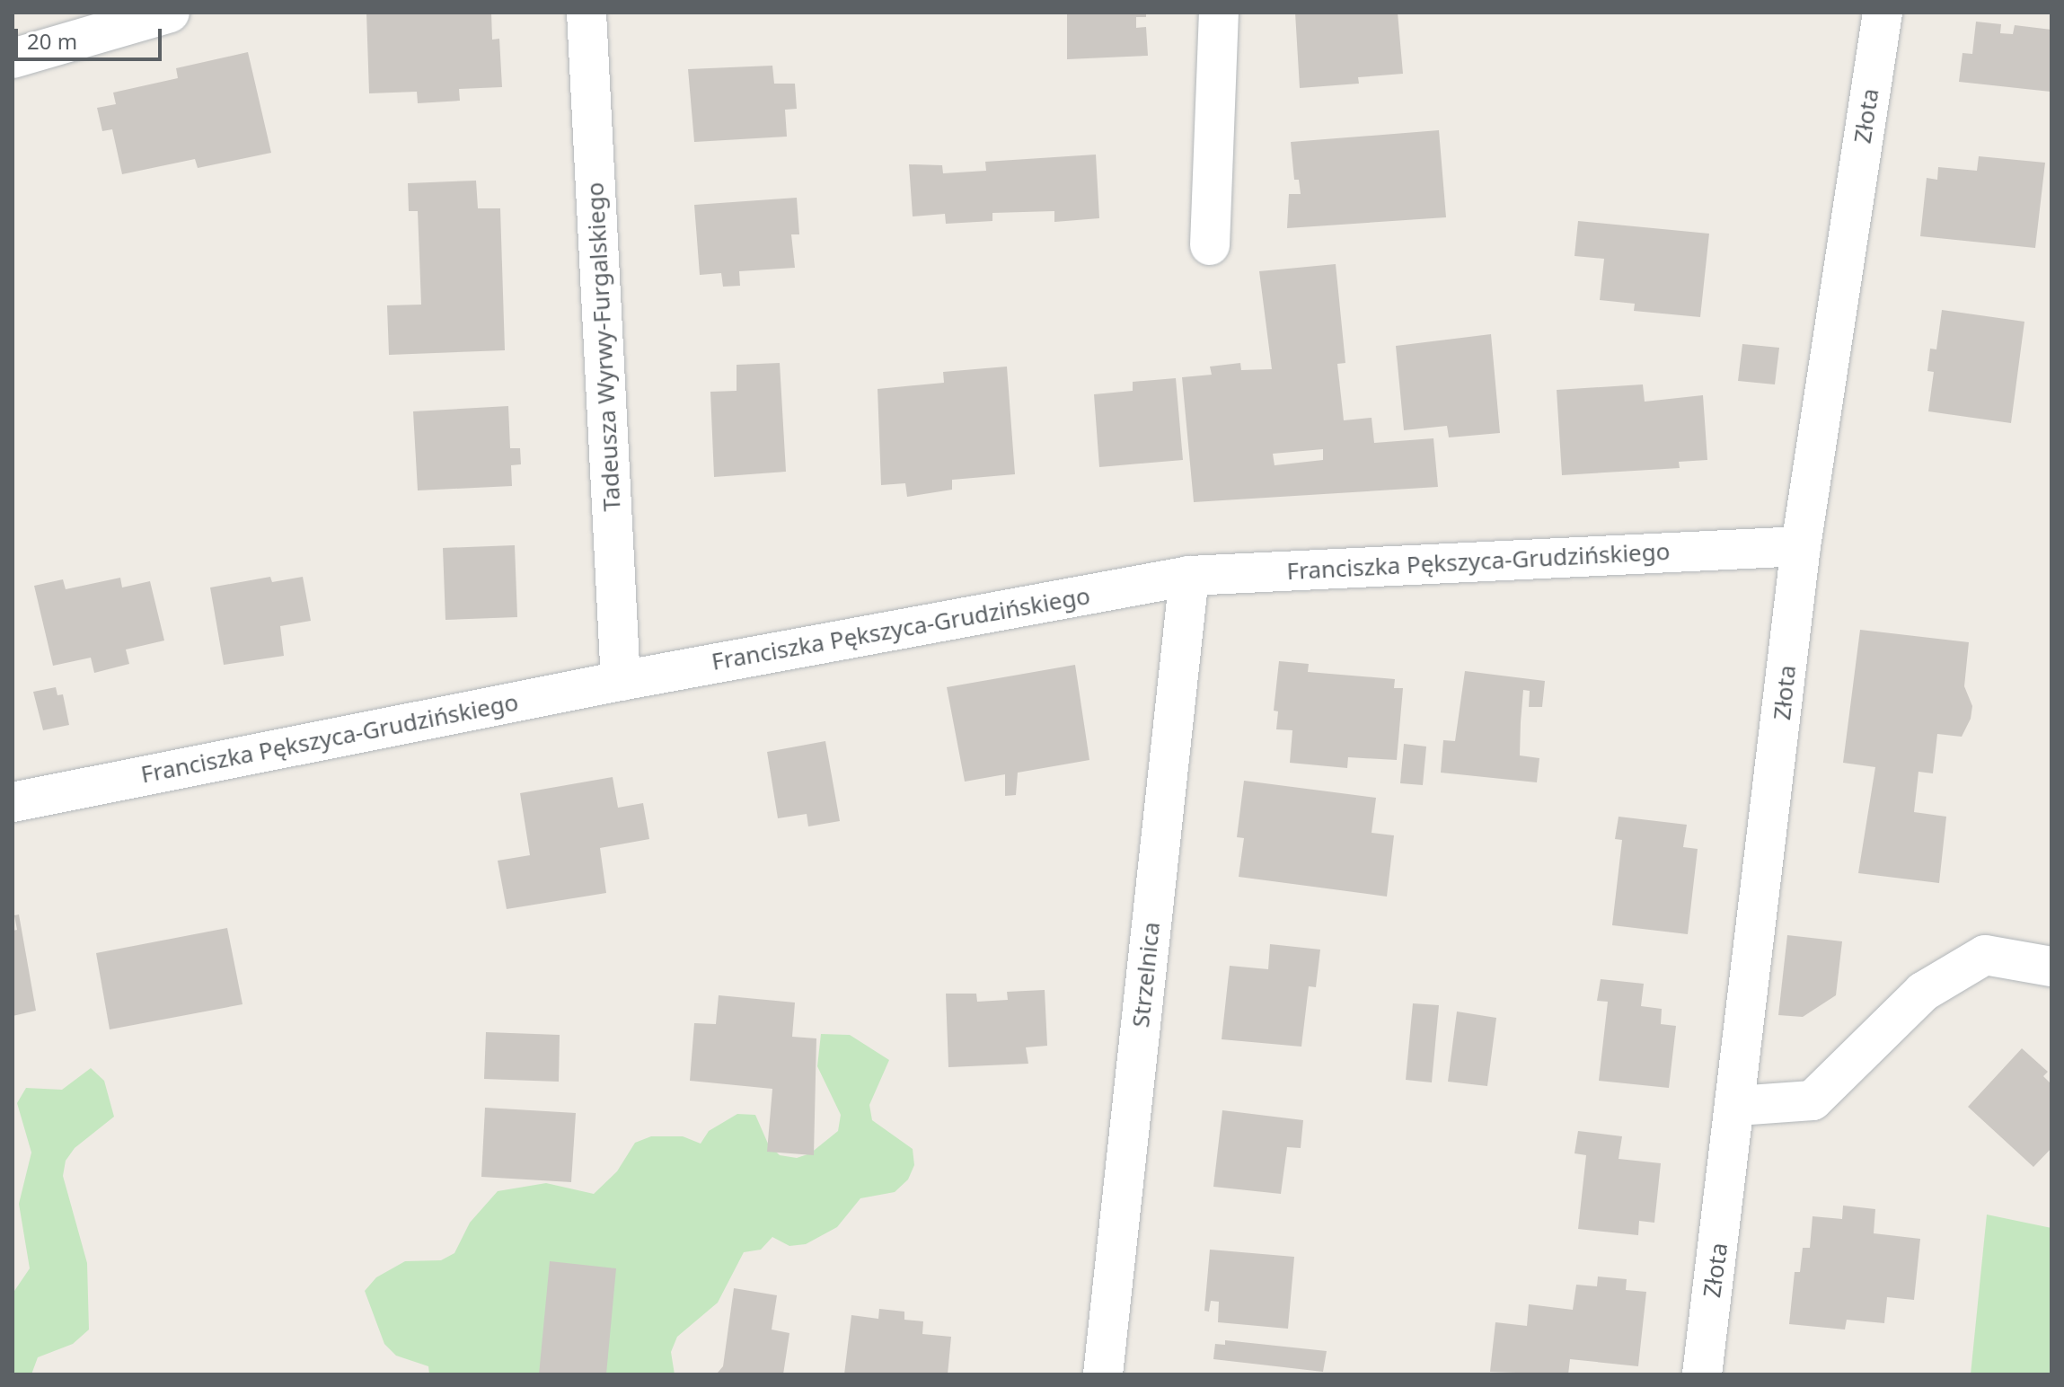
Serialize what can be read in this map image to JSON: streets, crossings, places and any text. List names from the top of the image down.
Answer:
{
  "streets": {
    "street": [
      "Złota",
      "Tadeusza Wyrwy-Furgalskiego",
      "Franciszka Pększyca-Grudzińskiego",
      "Strzelnica"
    ]
  },
  "crossings": [
    ["Złota", "Franciszka Pększyca-Grudzińskiego"],
    ["Tadeusza Wyrwy-Furgalskiego", "Franciszka Pększyca-Grudzińskiego"],
    ["Franciszka Pększyca-Grudzińskiego", "Strzelnica"]
  ],
  "scale_bar": "20 m"
}
